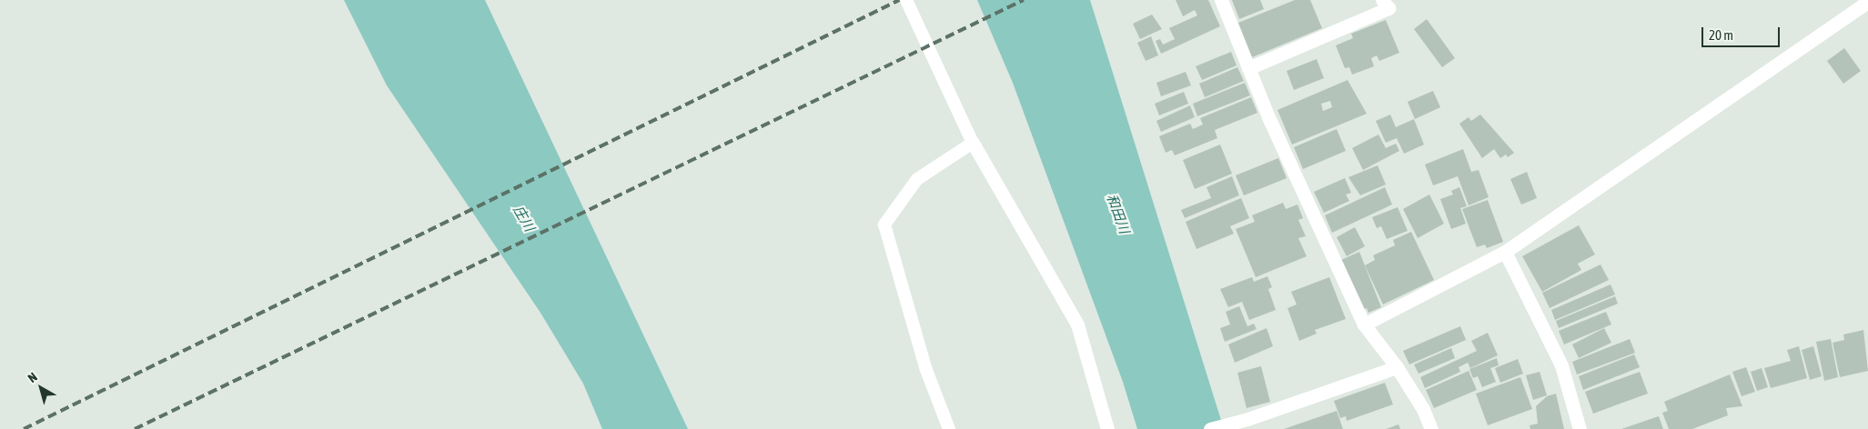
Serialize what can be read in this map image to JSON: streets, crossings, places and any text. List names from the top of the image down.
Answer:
{
  "water": ["和田川", "庄川"],
  "scale_bar": "20 m",
  "north": "top left"
}
